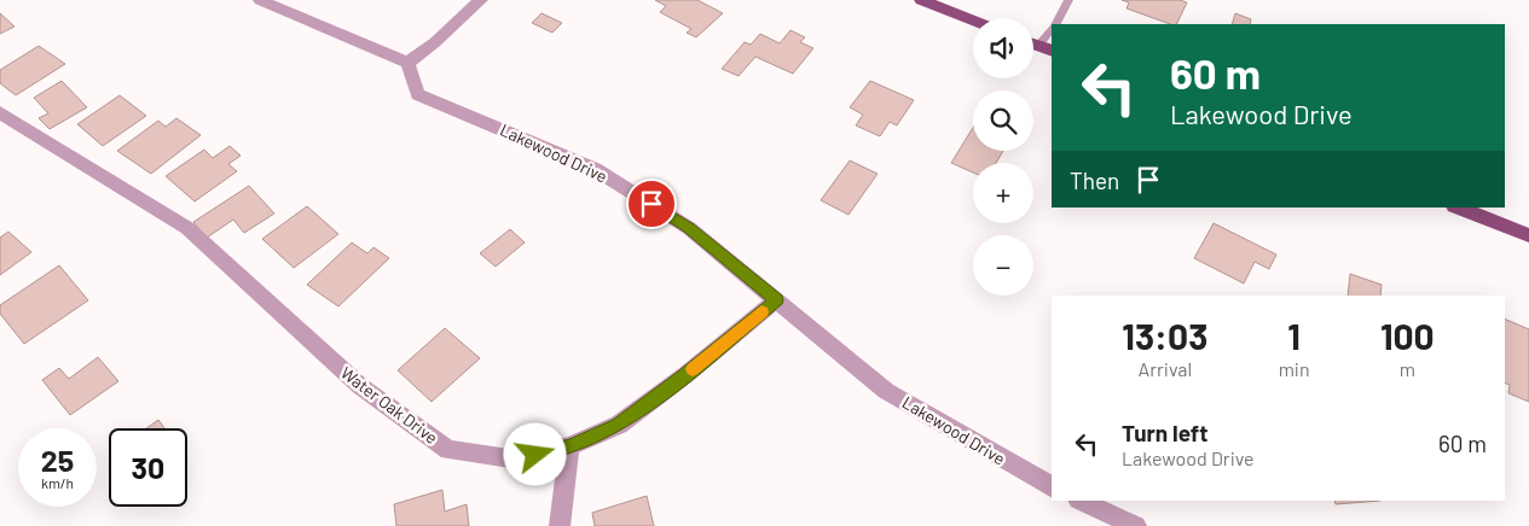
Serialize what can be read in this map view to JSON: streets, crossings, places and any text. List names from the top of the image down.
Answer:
{
  "streets": {
    "street": ["Lakewood Drive", "Water Oak Drive"]
  },
  "crossings": [
    ["Lakewood Drive", "Water Oak Drive"]
  ],
  "page": {
    "map_buttons": ["+", "−"],
    "turn": ["60 m", "Lakewood Drive"],
    "then": "Then",
    "eta": [
      "13:03",
      "Arrival",
      "1",
      "min",
      "100",
      "m"
    ],
    "list": [
      {
        "name": "Turn left",
        "note": "Lakewood Drive",
        "value": "60 m"
      }
    ],
    "speed": "25 km/h",
    "limit": "30"
  }
}
